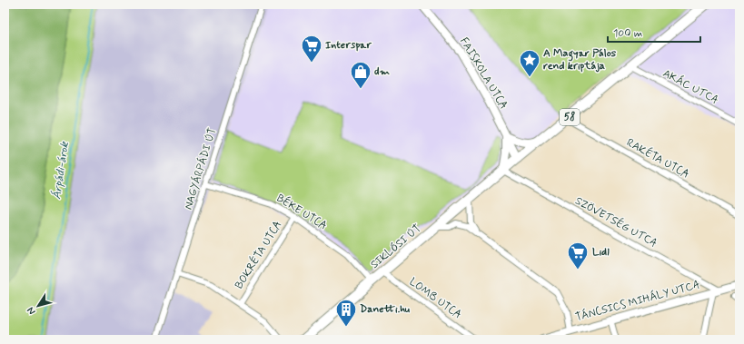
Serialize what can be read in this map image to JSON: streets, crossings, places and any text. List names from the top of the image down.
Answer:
{
  "streets": {
    "main road": ["58", "SIKLÓSI ÚT"],
    "street": [
      "FAISKOLA UTCA",
      "AKÁC UTCA",
      "RAKÉTA UTCA",
      "NAGYÁRPÁDI ÚT",
      "BÉKE UTCA",
      "SZÖVETSÉG UTCA",
      "BOKRÉTA UTCA",
      "LOMB UTCA",
      "TÁNCSICS MIHÁLY UTCA"
    ]
  },
  "crossings": [
    ["FAISKOLA UTCA", "58"],
    ["AKÁC UTCA", "58"],
    ["58", "RAKÉTA UTCA"],
    ["58", "SZÖVETSÉG UTCA"],
    ["58", "SIKLÓSI ÚT"],
    ["NAGYÁRPÁDI ÚT", "BÉKE UTCA"],
    ["BÉKE UTCA", "SIKLÓSI ÚT"],
    ["BÉKE UTCA", "BOKRÉTA UTCA"],
    ["SZÖVETSÉG UTCA", "SIKLÓSI ÚT"],
    ["SZÖVETSÉG UTCA", "TÁNCSICS MIHÁLY UTCA"],
    ["SIKLÓSI ÚT", "LOMB UTCA"]
  ],
  "water": ["Árpádi-árok"],
  "places": {
    "supermarket": ["Interspar", "Lidl"],
    "place": ["A Magyar Pálos rend kriptája"],
    "shop": ["dm"],
    "building": ["Danetti.hu"]
  },
  "scale_bar": "100 m",
  "north": "bottom left"
}
